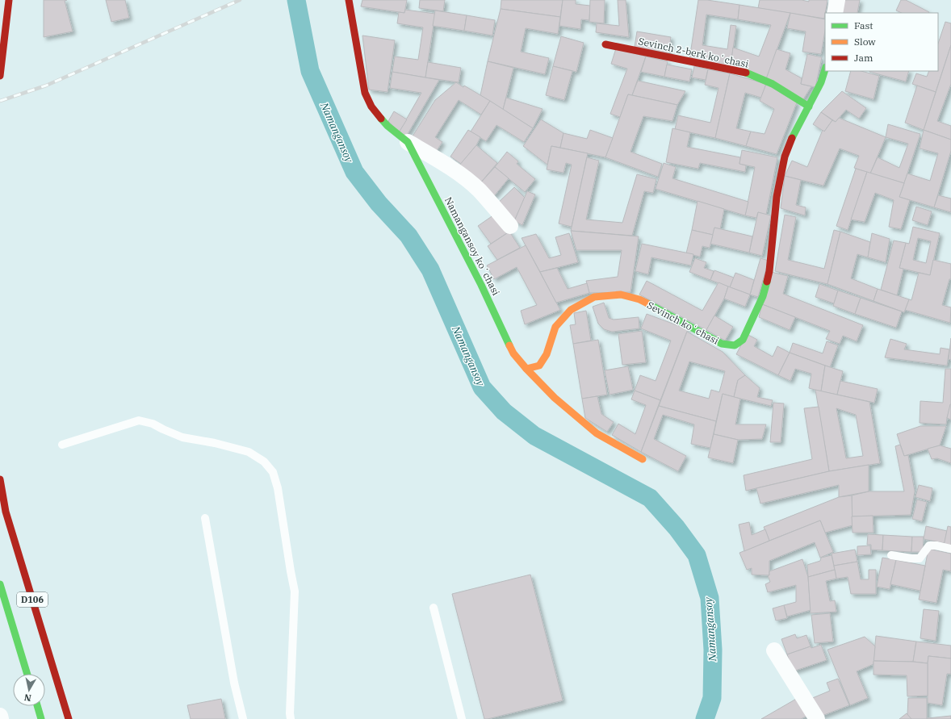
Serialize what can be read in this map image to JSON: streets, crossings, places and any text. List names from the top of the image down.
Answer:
{
  "streets": {
    "street": [
      "Sevinch 2-berk koʻchasi",
      "Namangansoy koʻchasi",
      "Sevinch koʻchasi",
      "D106"
    ]
  },
  "crossings": [
    ["Sevinch 2-berk koʻchasi", "Sevinch koʻchasi"],
    ["Namangansoy koʻchasi", "Sevinch koʻchasi"]
  ],
  "water": ["Namangansoy"],
  "legend": ["Fast", "Slow", "Jam"],
  "north": "bottom"
}
